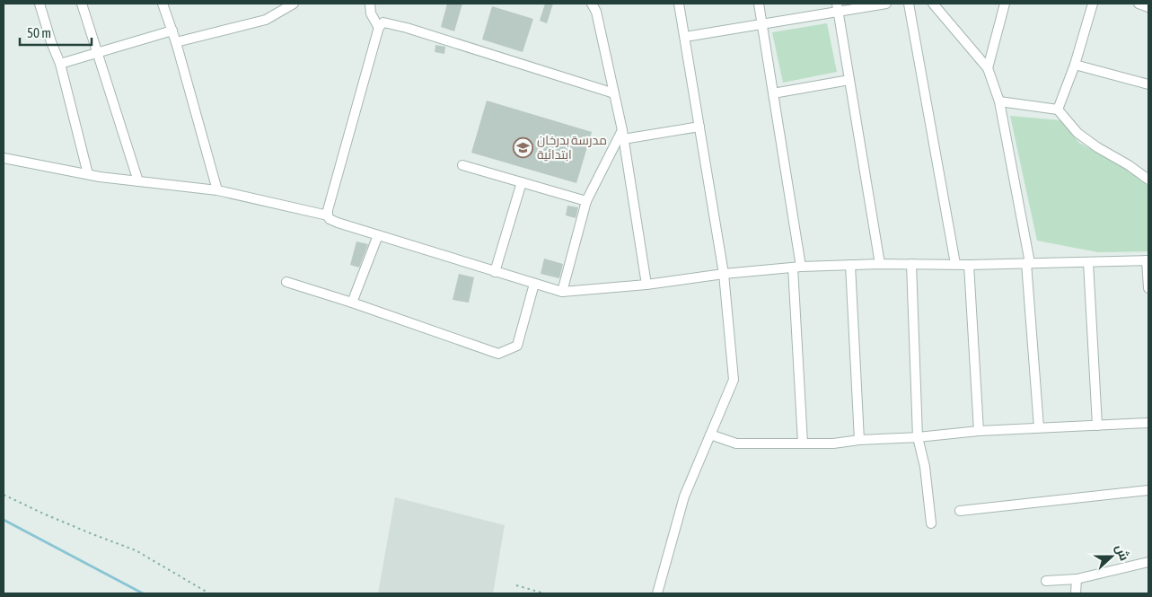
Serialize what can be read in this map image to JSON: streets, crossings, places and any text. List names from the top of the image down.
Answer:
{
  "places": {
    "school or university": ["مدرسة بدرخان ابتدائية"]
  },
  "scale_bar": "50 m",
  "north": "right"
}
